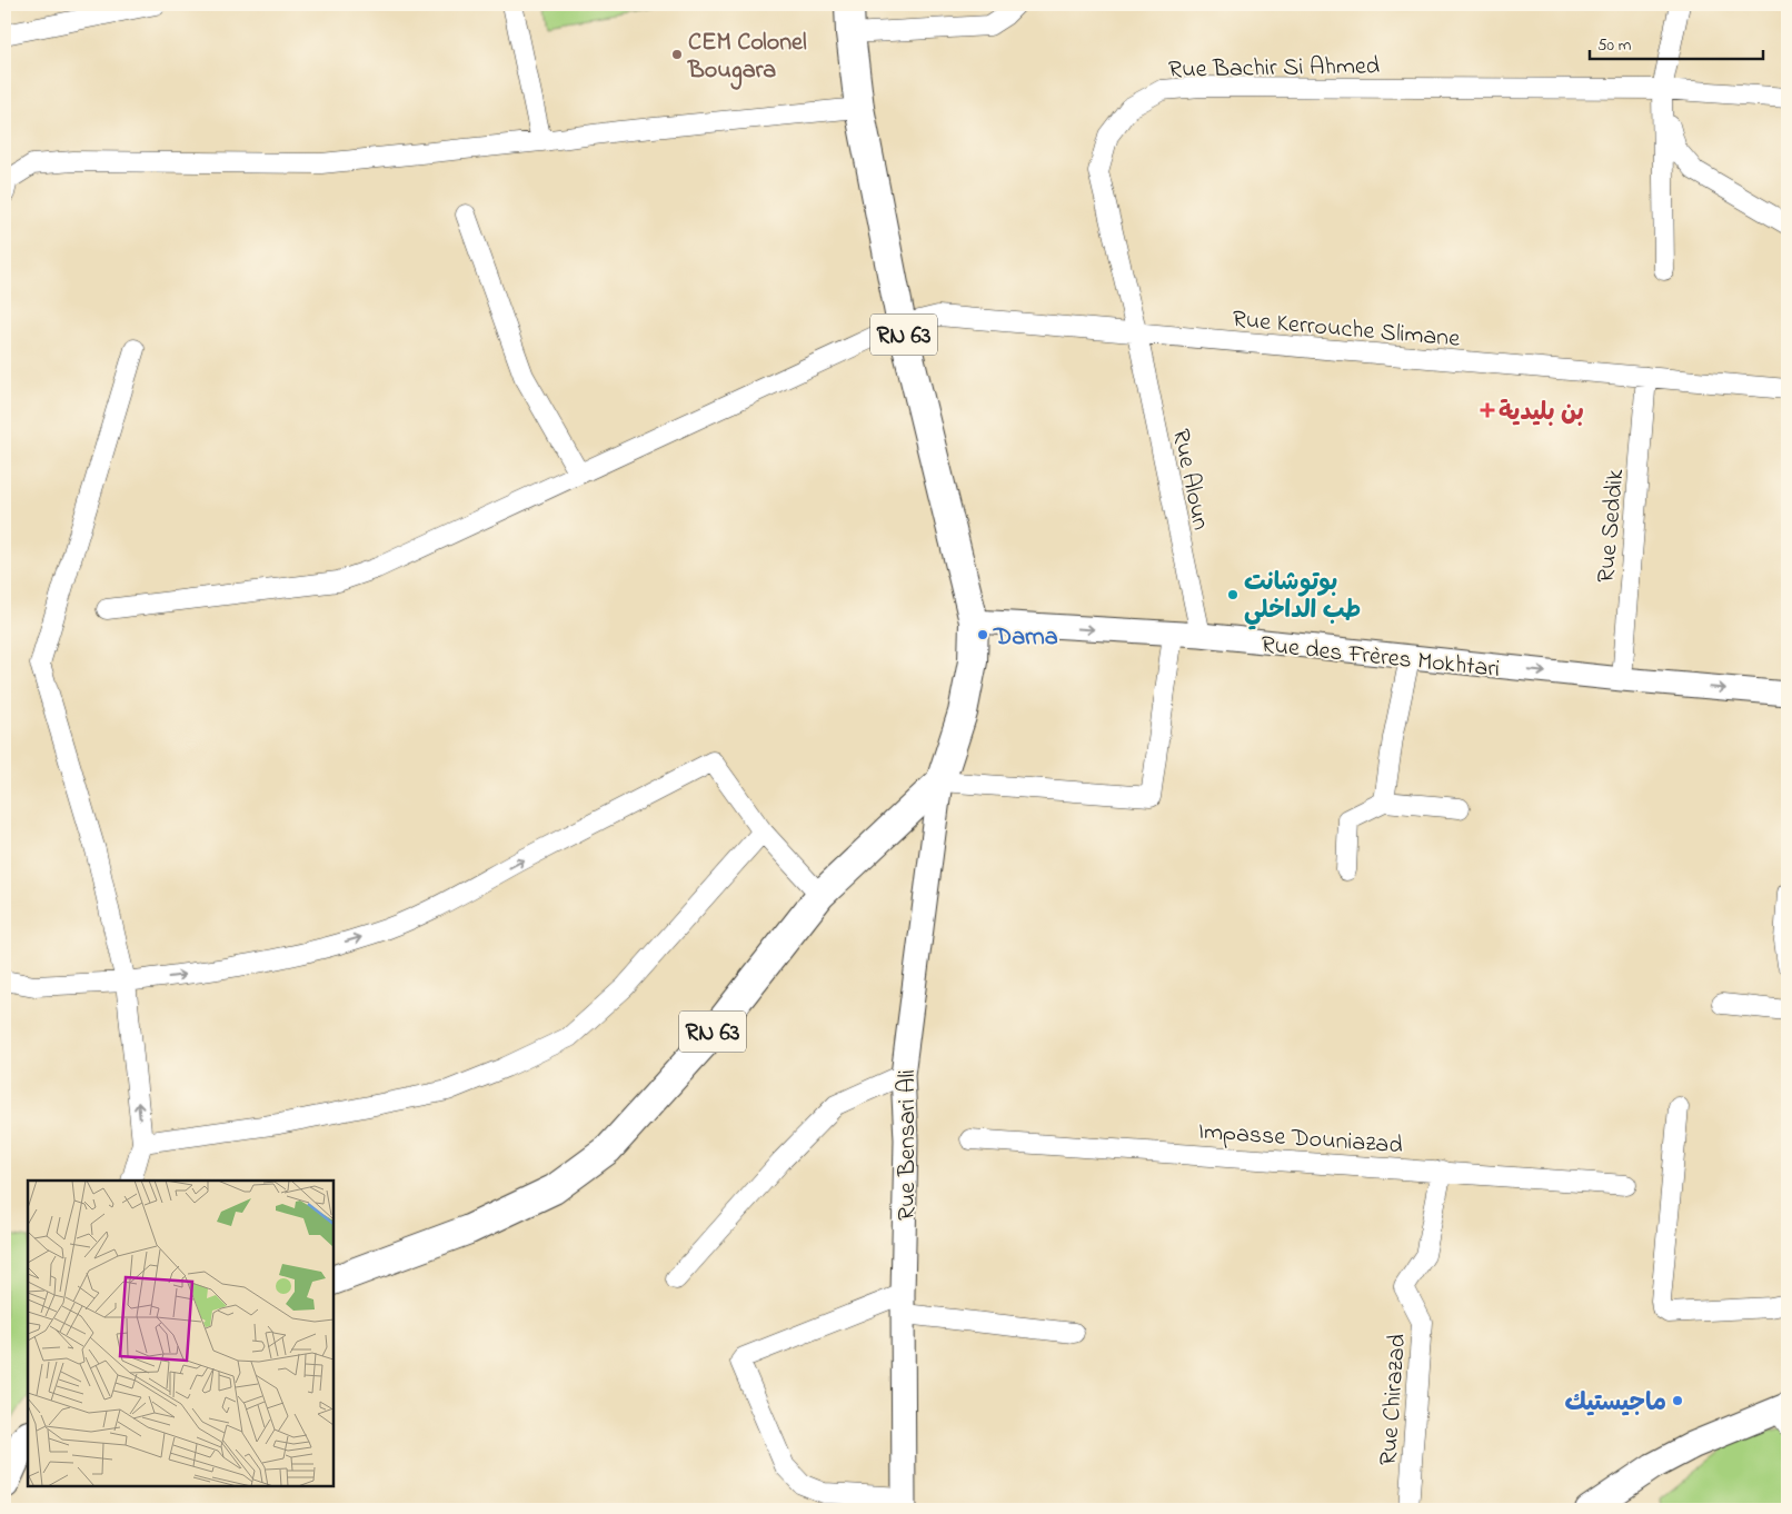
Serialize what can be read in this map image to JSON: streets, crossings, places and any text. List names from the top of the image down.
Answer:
{
  "streets": {
    "main road": ["RN 63"],
    "street": [
      "Rue Bachir Si Ahmed",
      "Rue Kerrouche Slimane",
      "Rue Aloun",
      "Rue Seddik",
      "Rue des Frères Mokhtari",
      "Impasse Douniazad",
      "Rue Bensari Ali",
      "Rue Chirazad"
    ]
  },
  "crossings": [
    ["Rue Bachir Si Ahmed", "Rue Kerrouche Slimane"],
    ["Rue Bachir Si Ahmed", "Rue Aloun"],
    ["Rue Kerrouche Slimane", "RN 63"],
    ["Rue Kerrouche Slimane", "Rue Aloun"],
    ["Rue Kerrouche Slimane", "Rue Seddik"],
    ["RN 63", "Rue des Frères Mokhtari"],
    ["RN 63", "Rue Bensari Ali"],
    ["Rue Aloun", "Rue des Frères Mokhtari"],
    ["Rue Seddik", "Rue des Frères Mokhtari"],
    ["Impasse Douniazad", "Rue Chirazad"]
  ],
  "one_way": ["Rue des Frères Mokhtari"],
  "places": {
    "other": [
      "CEM Colonel Bougara",
      "بوتوشانت طب الداخلي",
      "Darna",
      "ماجيستيك"
    ],
    "health": ["بن بليدية"]
  },
  "scale_bar": "50 m"
}
